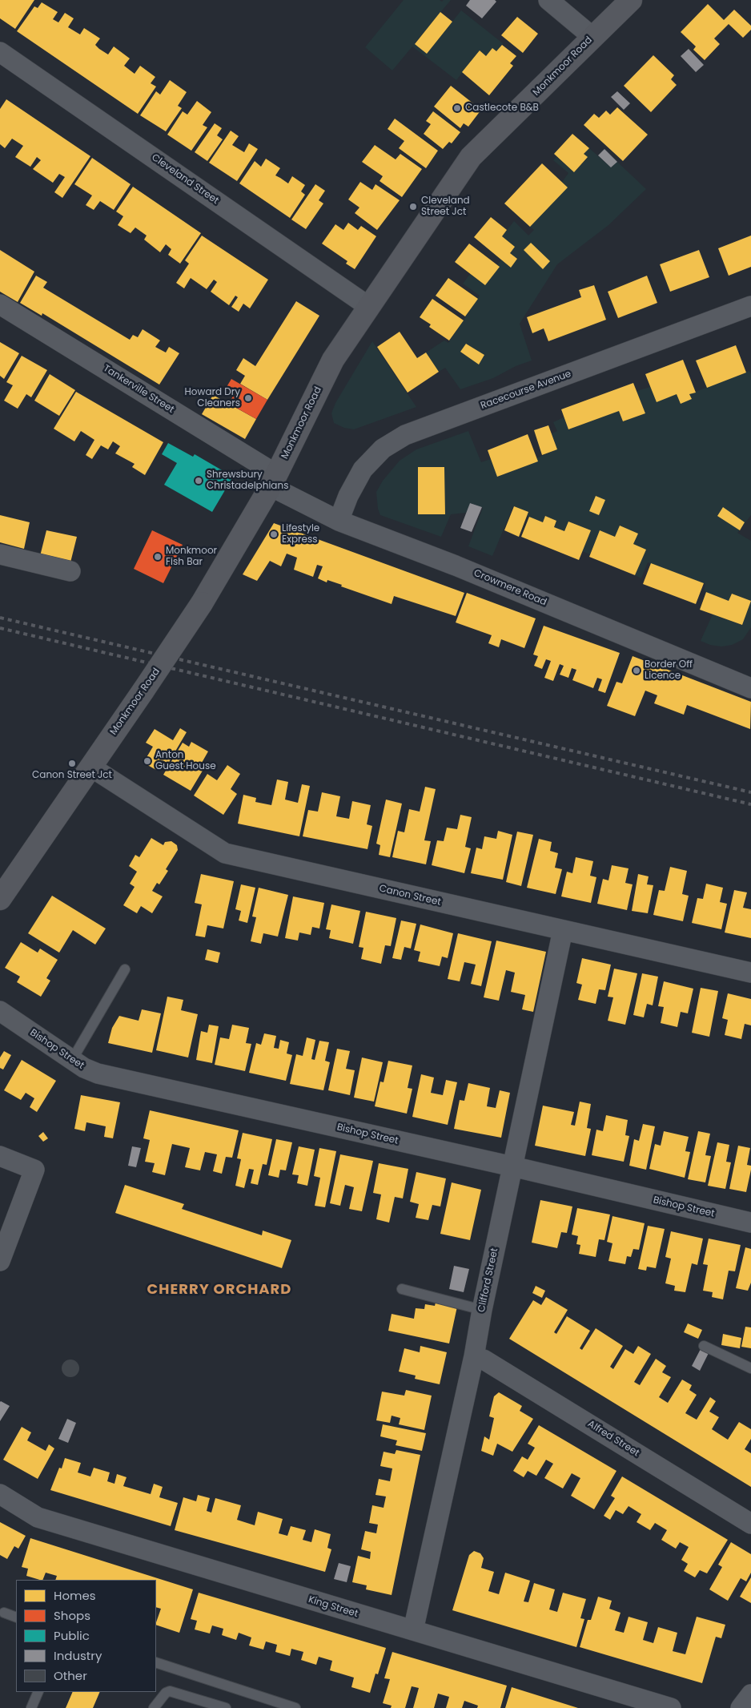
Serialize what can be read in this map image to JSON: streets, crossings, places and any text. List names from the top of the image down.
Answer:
{
  "streets": {
    "street": [
      "Monkmoor Road",
      "Cleveland Street",
      "Tankerville Street",
      "Racecourse Avenue",
      "Crowmere Road",
      "Canon Street",
      "Bishop Street",
      "Clifford Street",
      "Alfred Street",
      "King Street"
    ]
  },
  "crossings": [
    ["Monkmoor Road", "Cleveland Street"],
    ["Monkmoor Road", "Tankerville Street"],
    ["Monkmoor Road", "Crowmere Road"],
    ["Monkmoor Road", "Canon Street"],
    ["Tankerville Street", "Crowmere Road"],
    ["Racecourse Avenue", "Crowmere Road"],
    ["Canon Street", "Clifford Street"],
    ["Bishop Street", "Clifford Street"],
    ["Clifford Street", "Alfred Street"],
    ["Clifford Street", "King Street"]
  ],
  "districts": ["CHERRY ORCHARD"],
  "places": [
    "Castlecote B&B",
    "Cleveland Street Jct",
    "Howard Dry Cleaners",
    "Shrewsbury Christadelphians",
    "Lifestyle Express",
    "Monkmoor Fish Bar",
    "Border Off Licence",
    "Anton Guest House",
    "Canon Street Jct"
  ],
  "legend": [
    "Homes",
    "Shops",
    "Public",
    "Industry",
    "Other"
  ]
}
